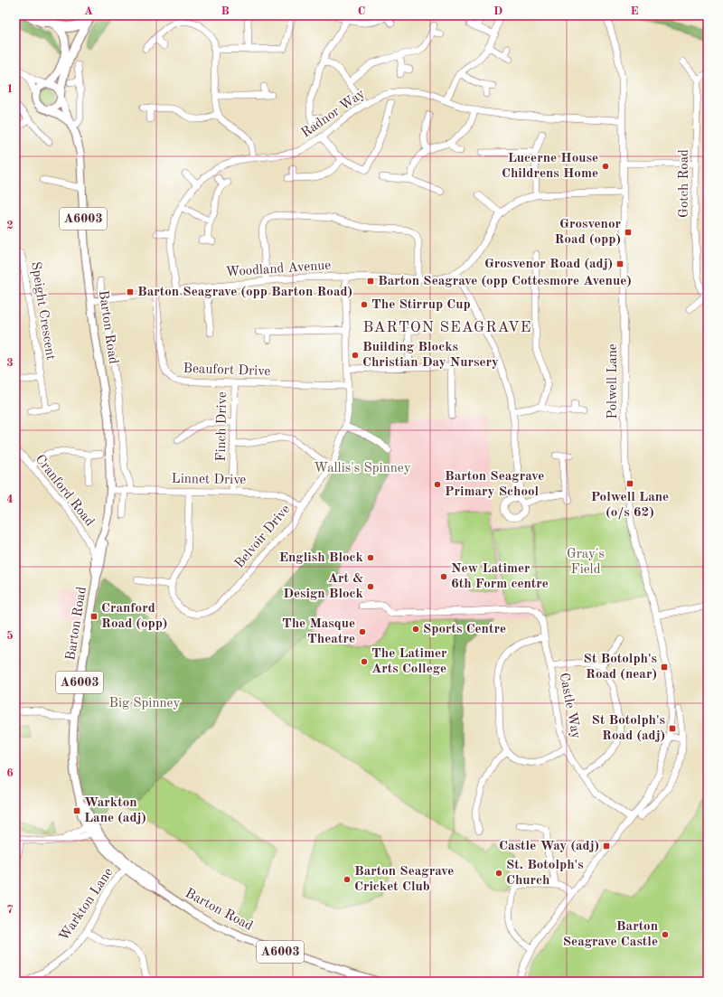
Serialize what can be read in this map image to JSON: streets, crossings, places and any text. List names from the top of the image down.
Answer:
{
  "streets": {
    "main road": ["A6003", "Barton Road"],
    "street": [
      "Radnor Way",
      "Gotch Road",
      "Woodland Avenue",
      "Speight Crescent",
      "Beaufort Drive",
      "Polwell Lane",
      "Finch Drive",
      "Linnet Drive",
      "Cranford Road",
      "Belvoir Drive",
      "Castle Way",
      "Warkton Lane"
    ]
  },
  "crossings": [
    ["Radnor Way", "Woodland Avenue"],
    ["Radnor Way", "Polwell Lane"],
    ["Woodland Avenue", "Barton Road"],
    ["Woodland Avenue", "Beaufort Drive"],
    ["Woodland Avenue", "Belvoir Drive"],
    ["Barton Road", "Linnet Drive"],
    ["Barton Road", "Cranford Road"],
    ["Barton Road", "Warkton Lane"],
    ["Beaufort Drive", "Finch Drive"],
    ["Beaufort Drive", "Belvoir Drive"],
    ["Polwell Lane", "Castle Way"],
    ["Finch Drive", "Linnet Drive"],
    ["Linnet Drive", "Belvoir Drive"]
  ],
  "districts": ["BARTON SEAGRAVE"],
  "parks": ["Wallis's Spinney", "Gray's Field", "Big Spinney"],
  "places": {
    "other": [
      "Lucerne House Childrens Home",
      "The Stirrup Cup",
      "Building Blocks Christian Day Nursery",
      "Barton Seagrave Primary School",
      "English Block",
      "New Latimer 6th Form centre",
      "Art & Design Block",
      "Sports Centre",
      "The Masque Theatre",
      "The Latimer Arts College",
      "St. Botolph's Church",
      "Barton Seagrave Cricket Club",
      "Barton Seagrave Castle"
    ],
    "transit": [
      "Grosvenor Road (opp)",
      "Grosvenor Road (adj)",
      "Barton Seagrave (opp Cottesmore Avenue)",
      "Barton Seagrave (opp Barton Road)",
      "Polwell Lane (o/s 62)",
      "Cranford Road (opp)",
      "St Botolph's Road (near)",
      "St Botolph's Road (adj)",
      "Warkton Lane (adj)",
      "Castle Way (adj)"
    ]
  },
  "grid": {
    "columns": [
      "A",
      "B",
      "C",
      "D",
      "E"
    ],
    "rows": [
      "1",
      "2",
      "3",
      "4",
      "5",
      "6",
      "7"
    ]
  }
}
